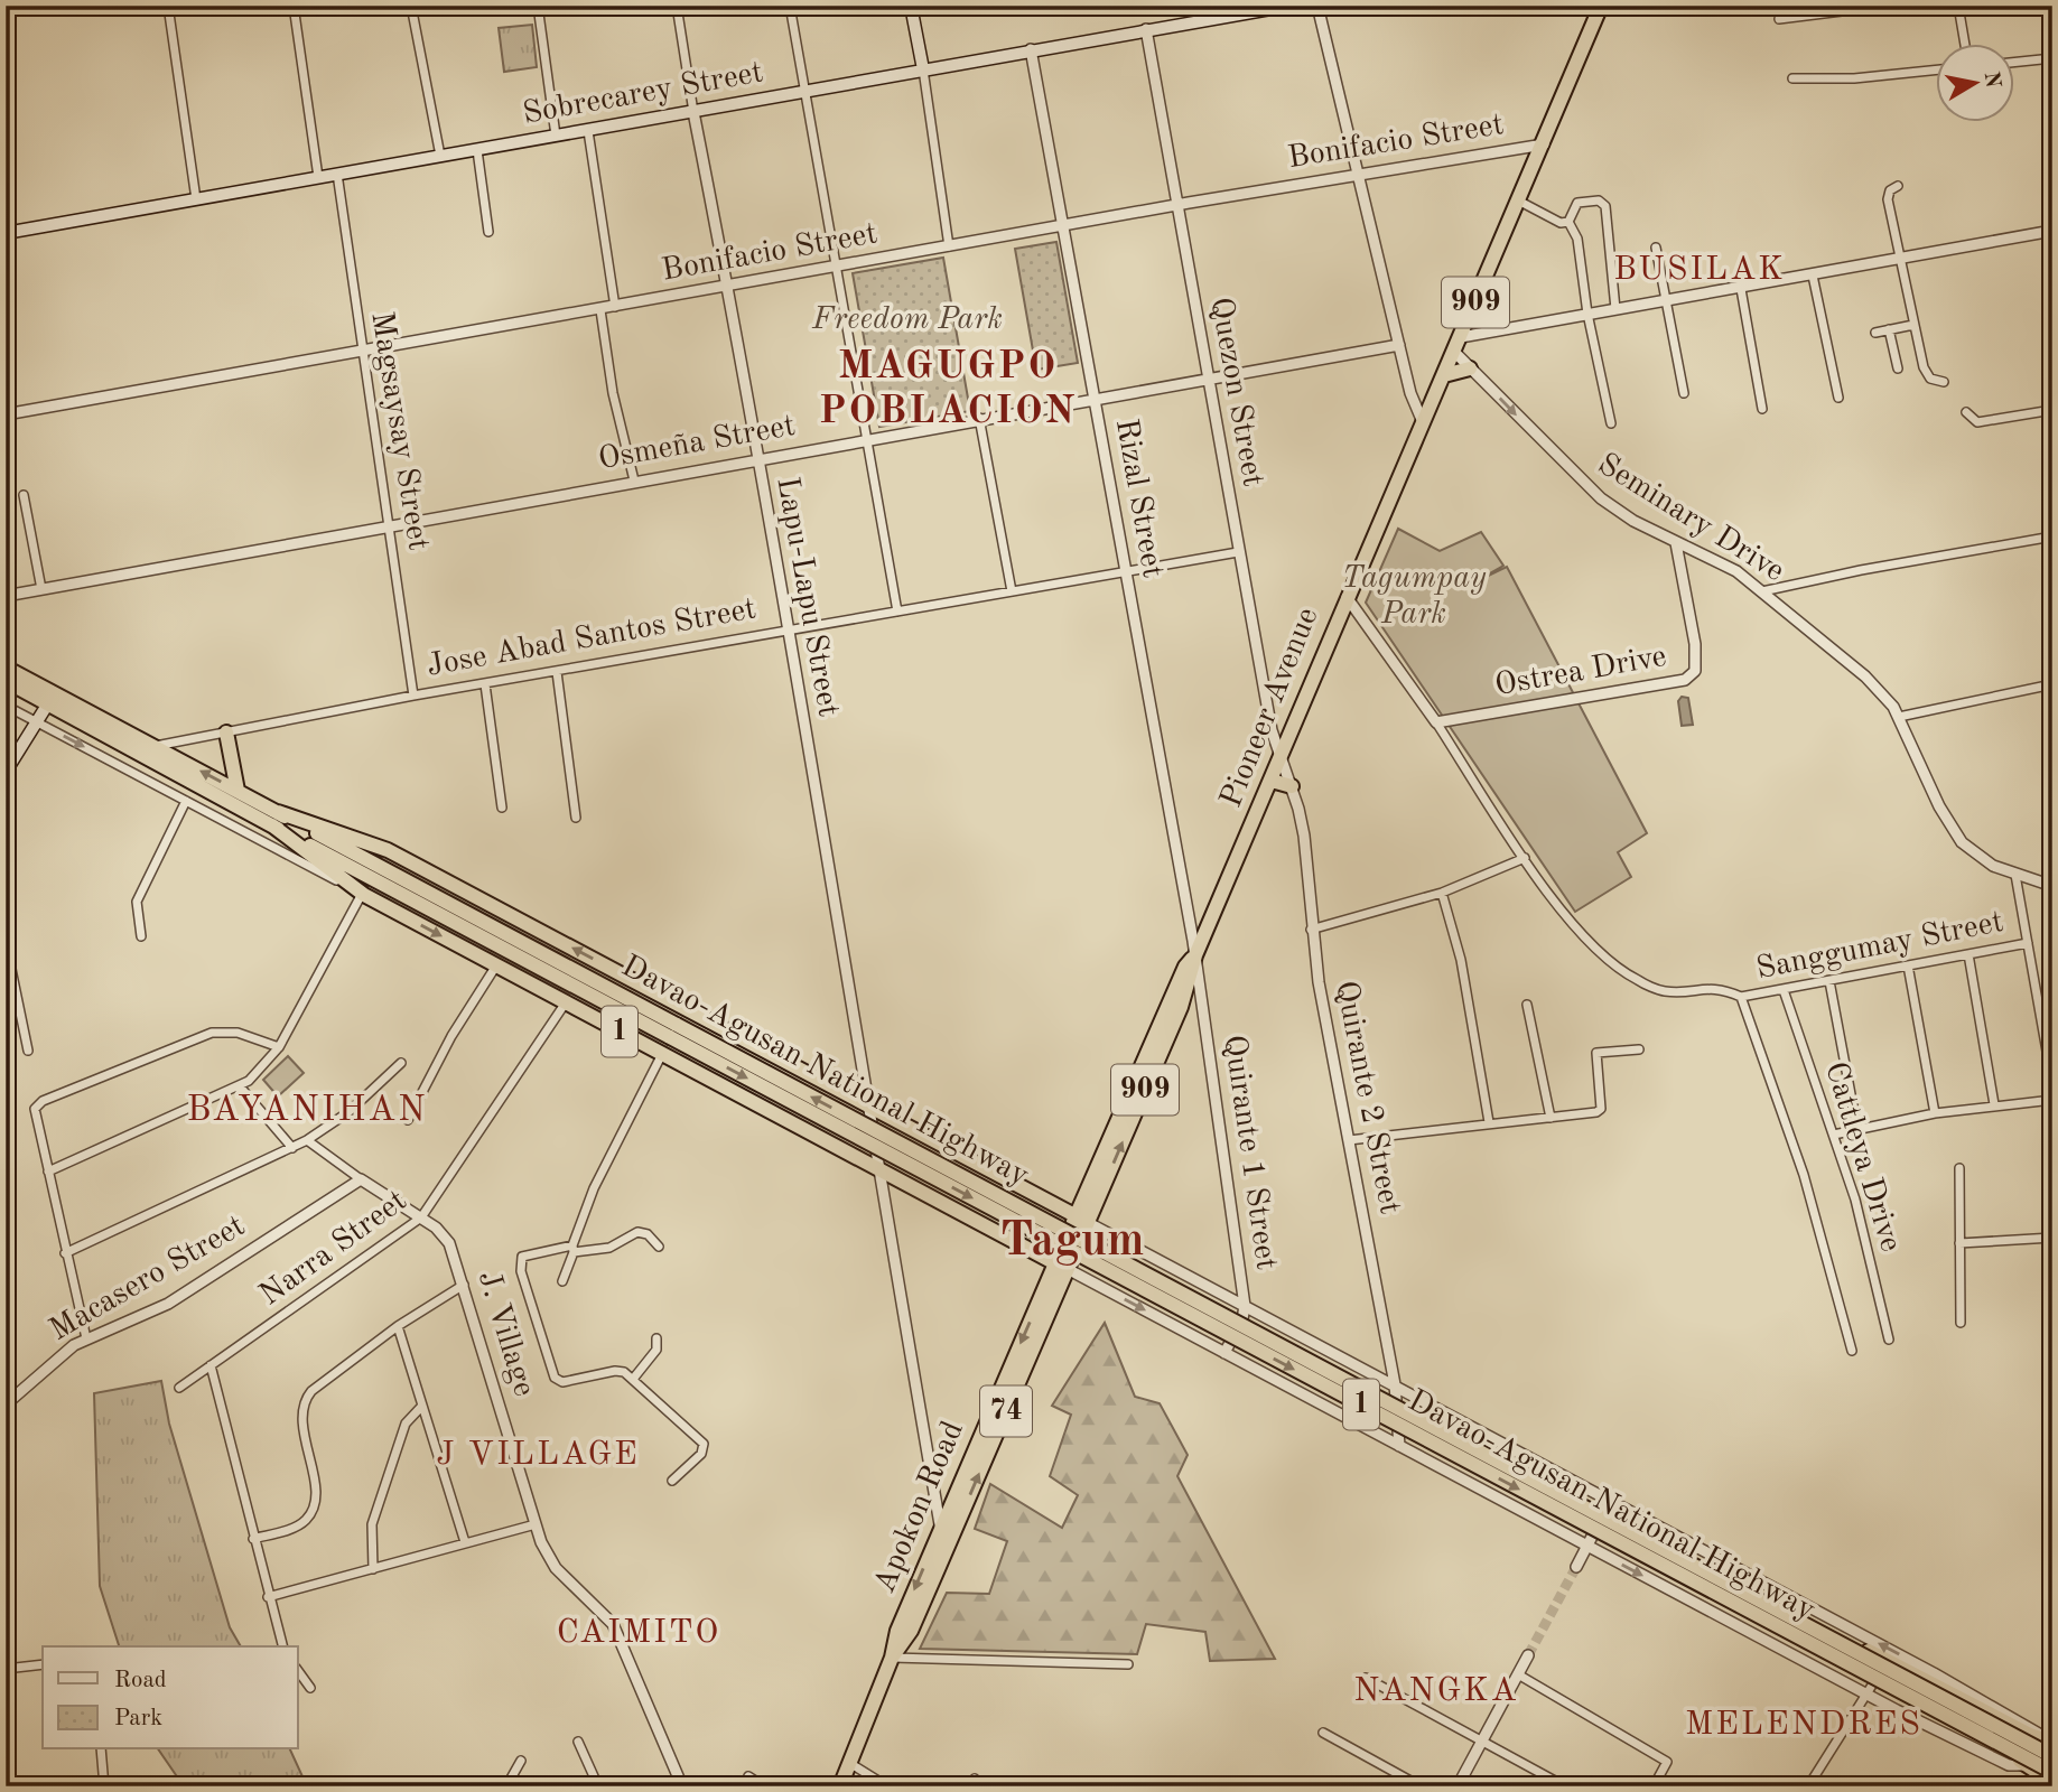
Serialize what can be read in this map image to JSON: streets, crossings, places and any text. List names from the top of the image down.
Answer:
{
  "streets": {
    "highway": [
      "909",
      "Pioneer Avenue",
      "1",
      "Davao-Agusan National Highway",
      "74",
      "Apokon Road"
    ],
    "main road": ["Sobrecarey Street"],
    "street": [
      "Bonifacio Street",
      "Quezon Street",
      "Magsaysay Street",
      "Osmeña Street",
      "Rizal Street",
      "Seminary Drive",
      "Lapu-Lapu Street",
      "Jose Abad Santos Street",
      "Ostrea Drive",
      "Sanggumay Street",
      "Quirante 2 Street",
      "Quirante 1 Street",
      "Cattleya Drive",
      "Narra Street",
      "Macasero Street",
      "J. Village"
    ]
  },
  "crossings": [
    ["Sobrecarey Street", "Quezon Street"],
    ["Sobrecarey Street", "Magsaysay Street"],
    ["Sobrecarey Street", "Rizal Street"],
    ["Sobrecarey Street", "Lapu-Lapu Street"],
    ["Bonifacio Street", "Quezon Street"],
    ["Bonifacio Street", "Magsaysay Street"],
    ["Bonifacio Street", "Rizal Street"],
    ["Bonifacio Street", "Lapu-Lapu Street"],
    ["Bonifacio Street", "Pioneer Avenue"],
    ["Quezon Street", "Osmeña Street"],
    ["Quezon Street", "Jose Abad Santos Street"],
    ["Quezon Street", "Pioneer Avenue"],
    ["Quezon Street", "Quirante 2 Street"],
    ["Magsaysay Street", "Osmeña Street"],
    ["Magsaysay Street", "Jose Abad Santos Street"],
    ["Osmeña Street", "Rizal Street"],
    ["Osmeña Street", "Lapu-Lapu Street"],
    ["Rizal Street", "Jose Abad Santos Street"],
    ["Rizal Street", "Pioneer Avenue"],
    ["Rizal Street", "Quirante 1 Street"],
    ["Seminary Drive", "Ostrea Drive"],
    ["Seminary Drive", "Pioneer Avenue"],
    ["Seminary Drive", "Sanggumay Street"],
    ["Lapu-Lapu Street", "Jose Abad Santos Street"],
    ["Lapu-Lapu Street", "Davao-Agusan National Highway"],
    ["Lapu-Lapu Street", "Apokon Road"],
    ["Jose Abad Santos Street", "Davao-Agusan National Highway"],
    ["Pioneer Avenue", "Davao-Agusan National Highway"],
    ["Pioneer Avenue", "Quirante 2 Street"],
    ["Pioneer Avenue", "Quirante 1 Street"],
    ["Pioneer Avenue", "Apokon Road"],
    ["Sanggumay Street", "Cattleya Drive"],
    ["Davao-Agusan National Highway", "Quirante 1 Street"],
    ["Davao-Agusan National Highway", "Narra Street"],
    ["Davao-Agusan National Highway", "Apokon Road"],
    ["Narra Street", "J. Village"],
    ["Macasero Street", "J. Village"]
  ],
  "districts": [
    "BUSILAK",
    "MAGUGPO POBLACION",
    "BAYANIHAN",
    "Tagum",
    "J VILLAGE",
    "CAIMITO",
    "NANGKA",
    "MELENDRES"
  ],
  "parks": ["Freedom Park", "Tagumpay Park"],
  "legend": ["Road", "Park"],
  "north": "right"
}
